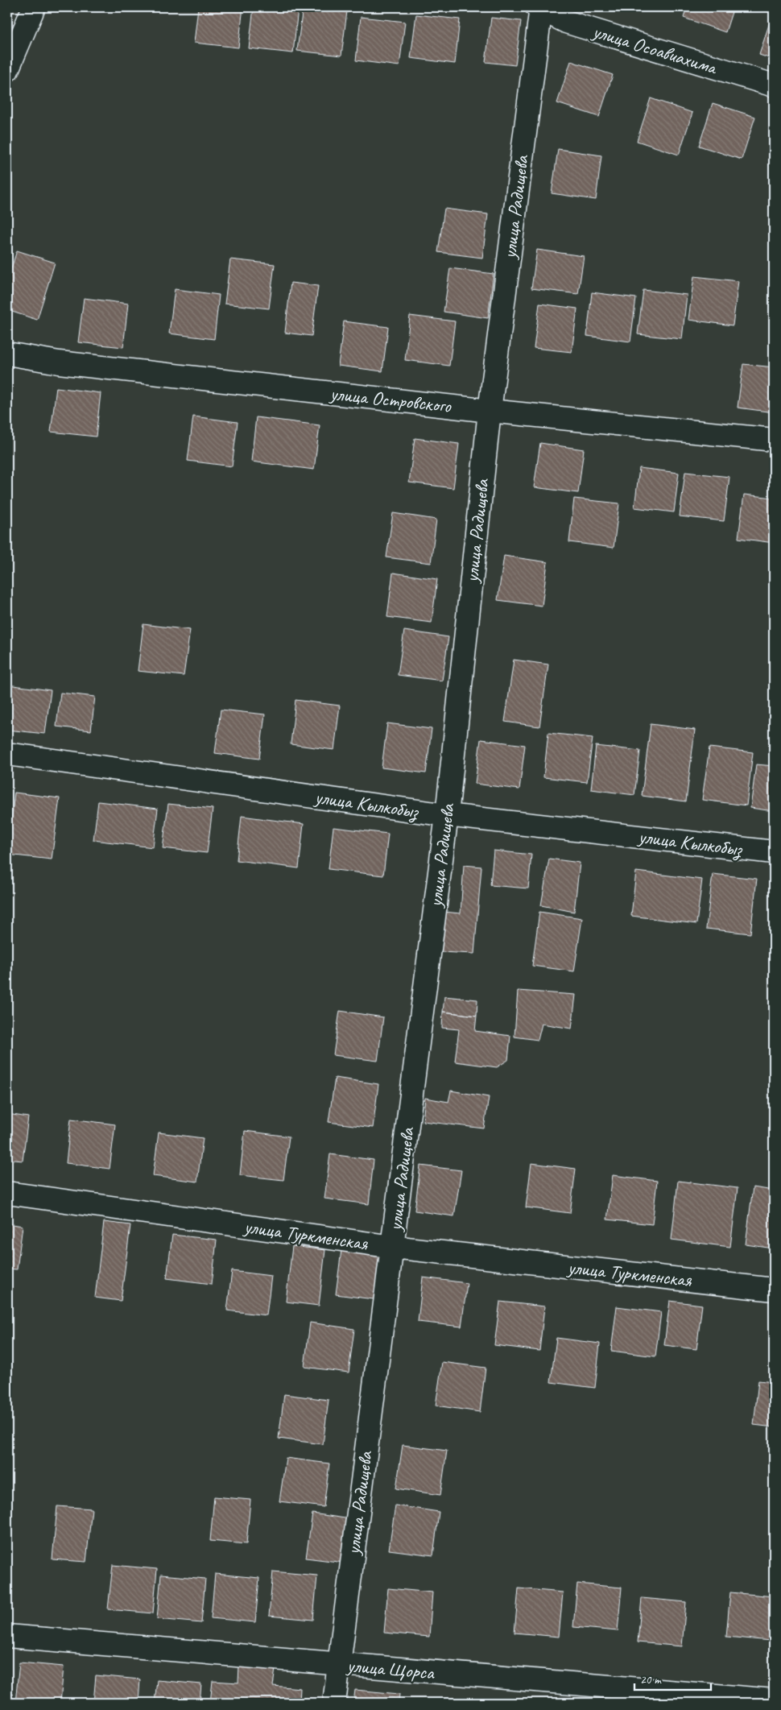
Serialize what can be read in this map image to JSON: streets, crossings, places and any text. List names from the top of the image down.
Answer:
{
  "streets": {
    "street": [
      "улица Осоавиахима",
      "улица Радищева",
      "улица Островского",
      "улица Кылкобыз",
      "улица Туркменская",
      "улица Щорса"
    ]
  },
  "crossings": [
    ["улица Осоавиахима", "улица Радищева"],
    ["улица Радищева", "улица Островского"],
    ["улица Радищева", "улица Кылкобыз"],
    ["улица Радищева", "улица Туркменская"],
    ["улица Радищева", "улица Щорса"]
  ],
  "scale_bar": "20 m"
}
